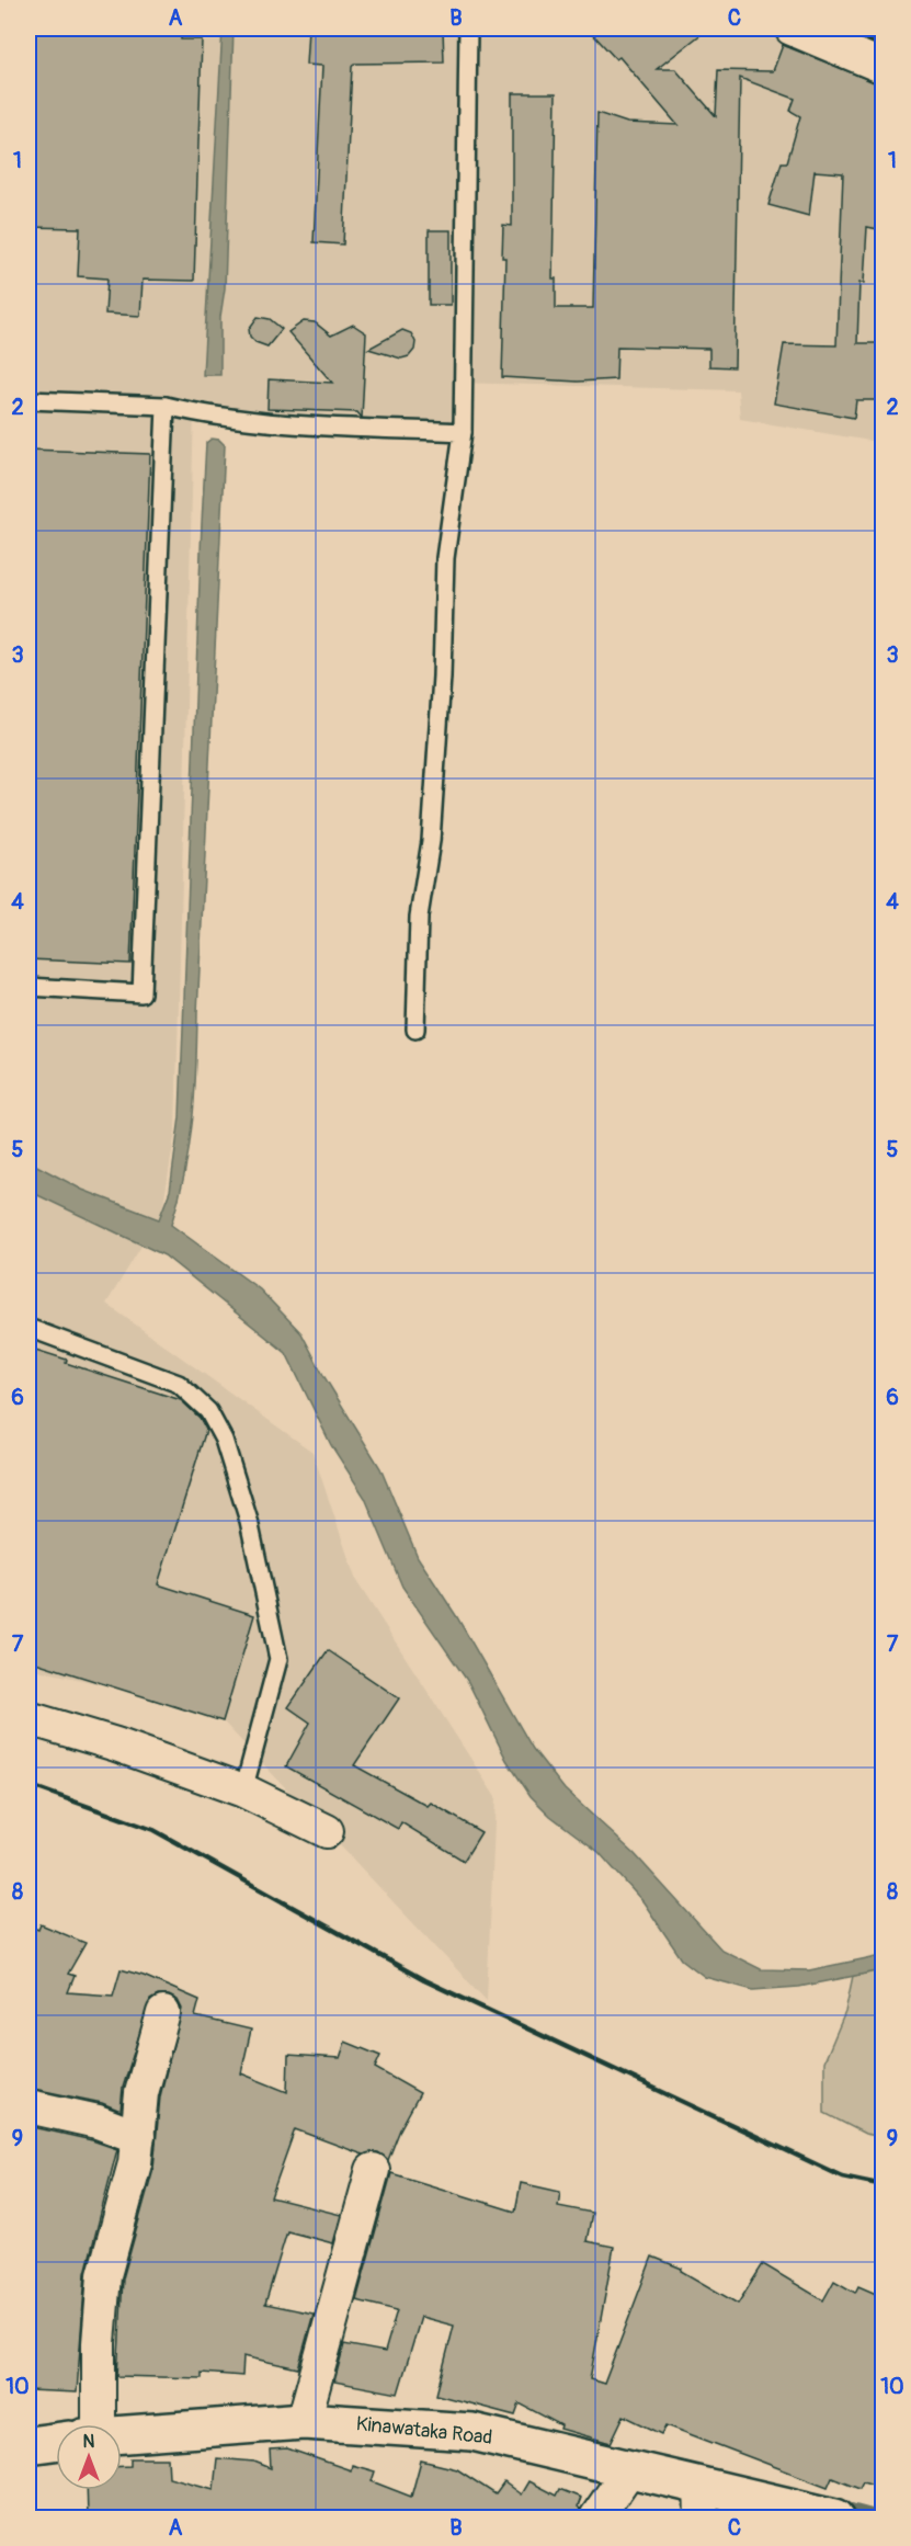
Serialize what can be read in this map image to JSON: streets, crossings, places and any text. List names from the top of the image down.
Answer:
{
  "streets": {
    "street": ["Kinawataka Road"]
  },
  "north": "top",
  "grid": {
    "columns": ["A", "B", "C"],
    "rows": [
      "1",
      "2",
      "3",
      "4",
      "5",
      "6",
      "7",
      "8",
      "9",
      "10"
    ]
  }
}
